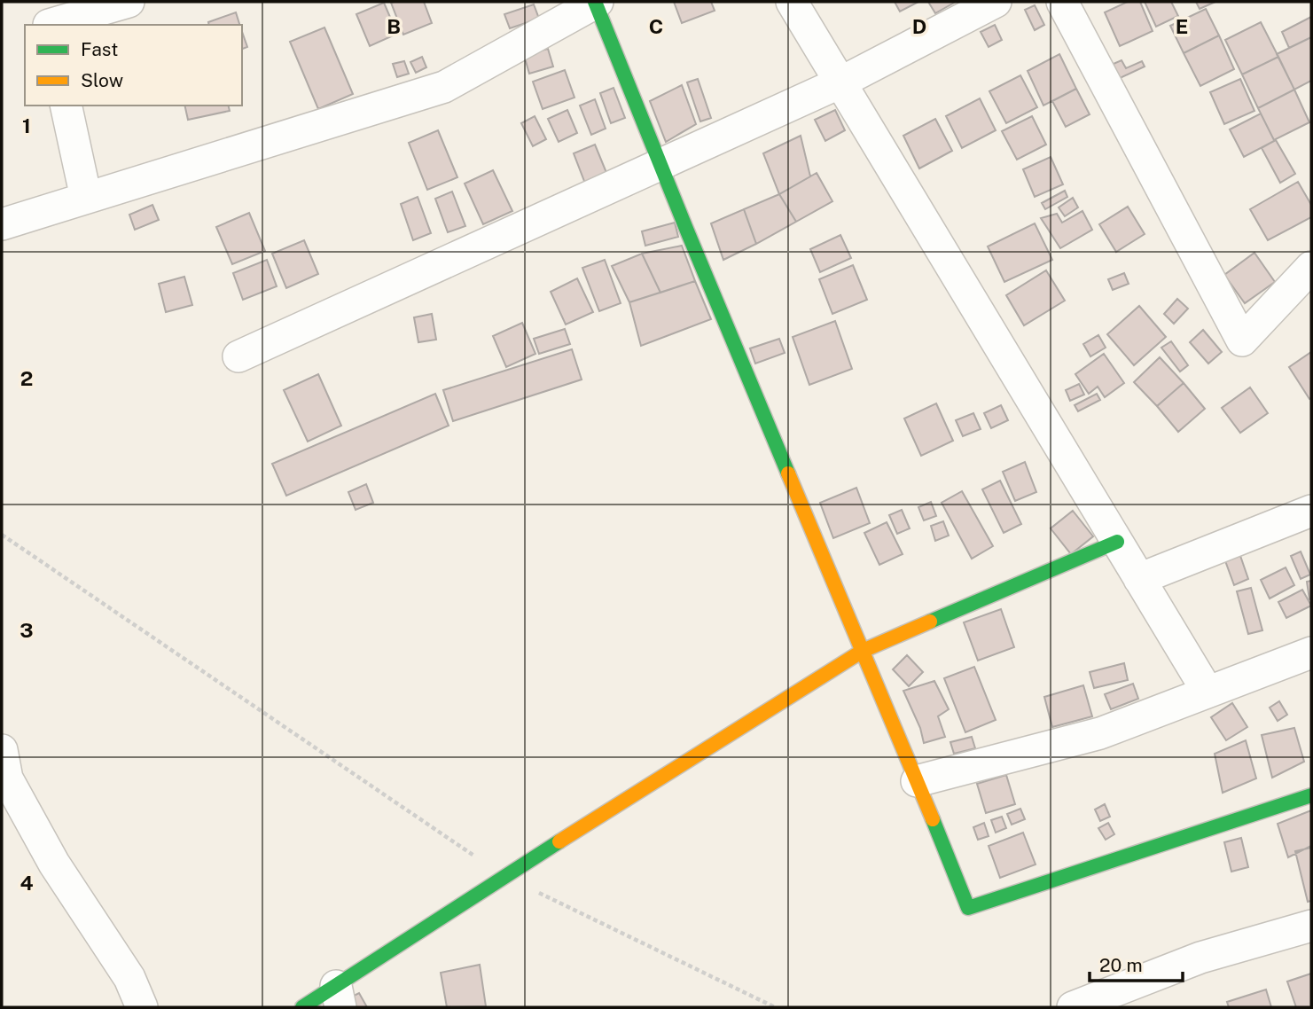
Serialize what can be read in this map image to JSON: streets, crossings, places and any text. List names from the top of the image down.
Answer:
{
  "legend": ["Fast", "Slow"],
  "scale_bar": "20 m",
  "grid": {
    "columns": [
      "B",
      "C",
      "D",
      "E"
    ],
    "rows": [
      "1",
      "2",
      "3",
      "4"
    ]
  }
}
